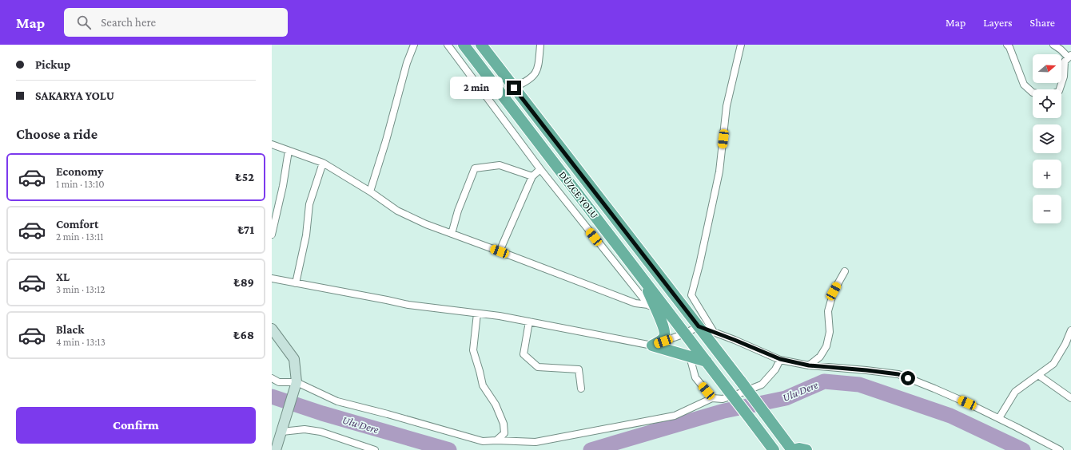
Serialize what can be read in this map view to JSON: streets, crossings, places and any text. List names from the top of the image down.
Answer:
{
  "streets": {
    "highway": ["DÜZCE YOLU"]
  },
  "water": ["Ulu Dere"],
  "north": "right",
  "page": {
    "header": "Map",
    "search": "Search here",
    "nav": ["Map", "Layers", "Share"],
    "banner": ["Pickup", "SAKARYA YOLU"],
    "map_buttons": ["+", "−"],
    "bubble": "2 min",
    "heading": "Choose a ride",
    "list": [
      {
        "name": "Economy",
        "note": "1 min · 13:10",
        "value": "₺52"
      },
      {
        "name": "Comfort",
        "note": "2 min · 13:11",
        "value": "₺71"
      },
      {
        "name": "XL",
        "note": "3 min · 13:12",
        "value": "₺89"
      },
      {
        "name": "Black",
        "note": "4 min · 13:13",
        "value": "₺68"
      }
    ],
    "buttons": "Confirm"
  }
}
